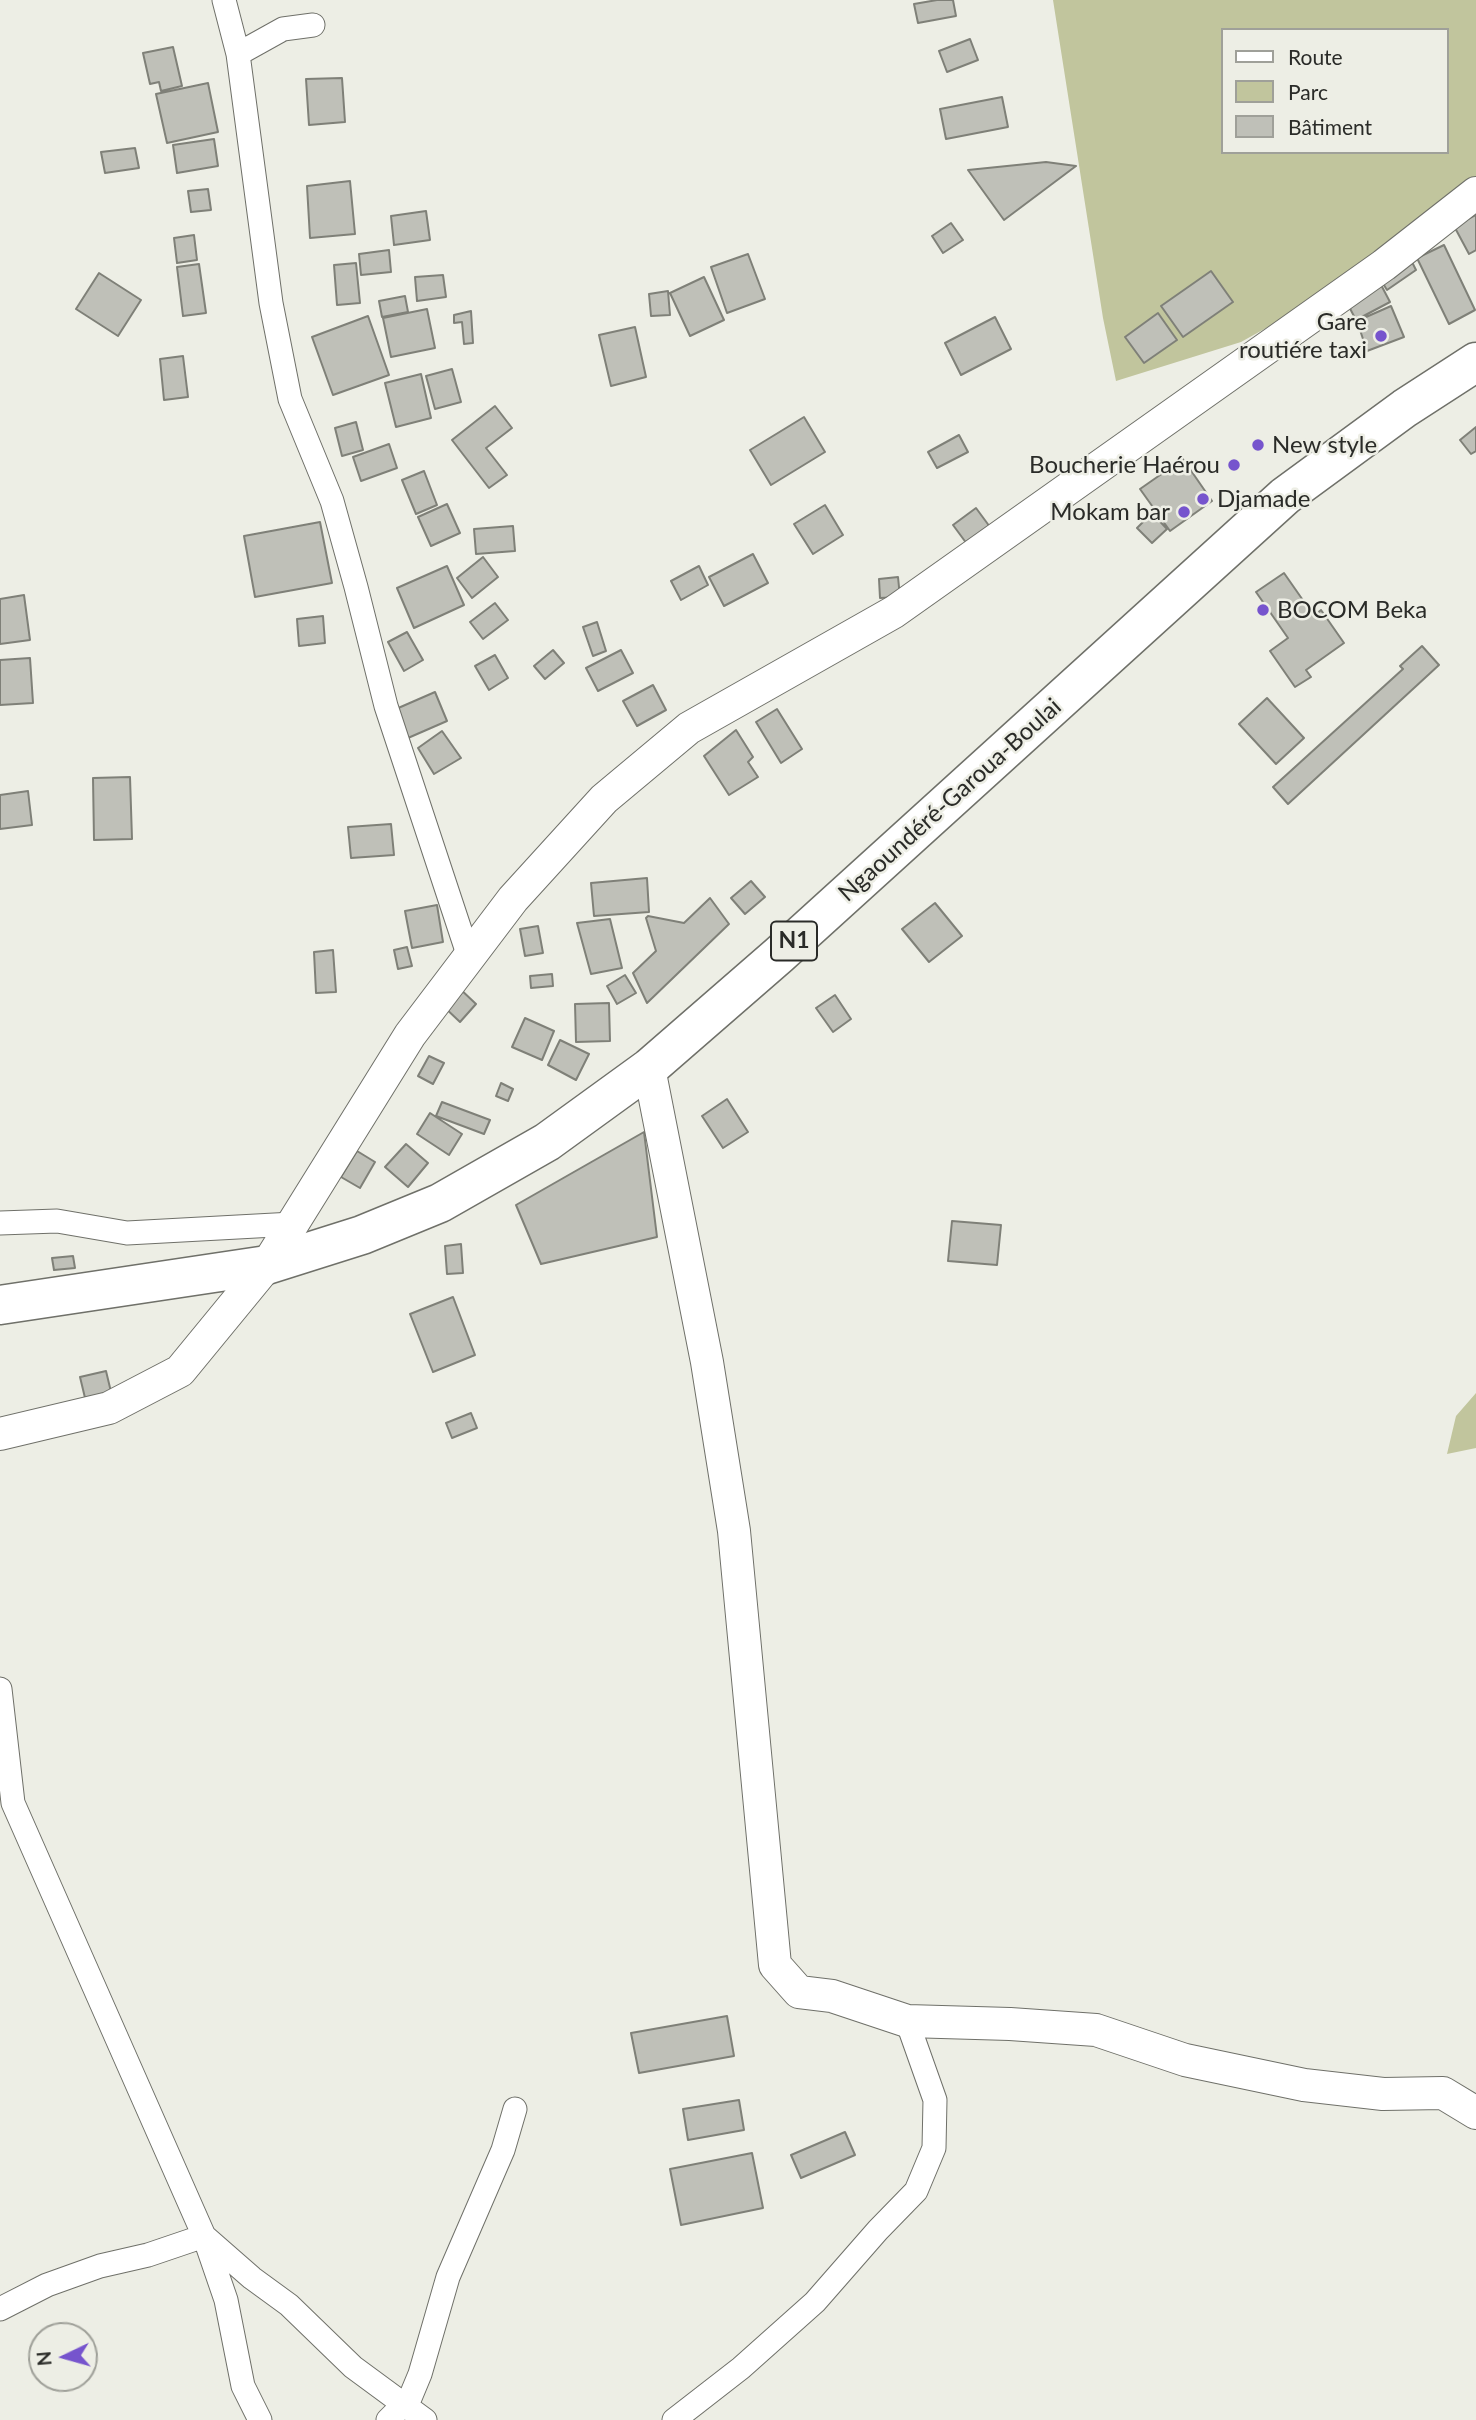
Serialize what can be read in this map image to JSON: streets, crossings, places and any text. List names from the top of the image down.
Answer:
{
  "streets": {
    "highway": ["Ngaoundéré-Garoua-Boulai", "N1"]
  },
  "places": [
    "Gare routiére taxi",
    "New style",
    "Boucherie Haérou",
    "Djamade",
    "Mokam bar",
    "BOCOM Beka"
  ],
  "legend": ["Route", "Parc", "Bâtiment"],
  "north": "left"
}
